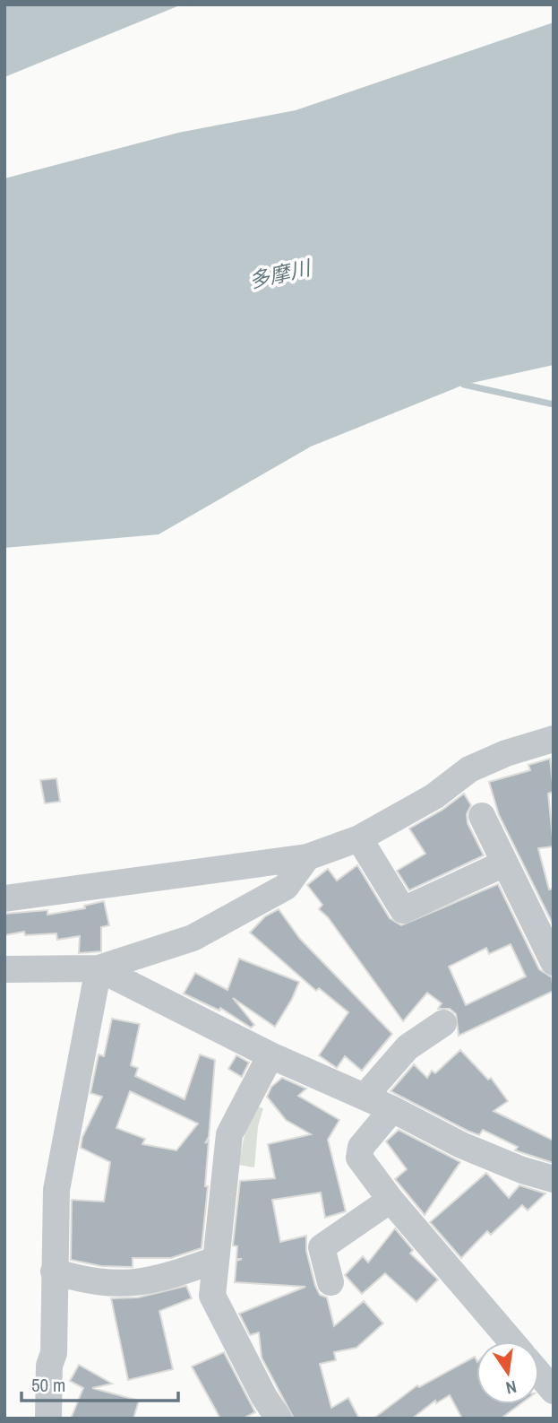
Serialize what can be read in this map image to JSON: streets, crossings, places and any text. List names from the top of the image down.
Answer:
{
  "water": ["多摩川"],
  "scale_bar": "50 m",
  "north": "bottom"
}
